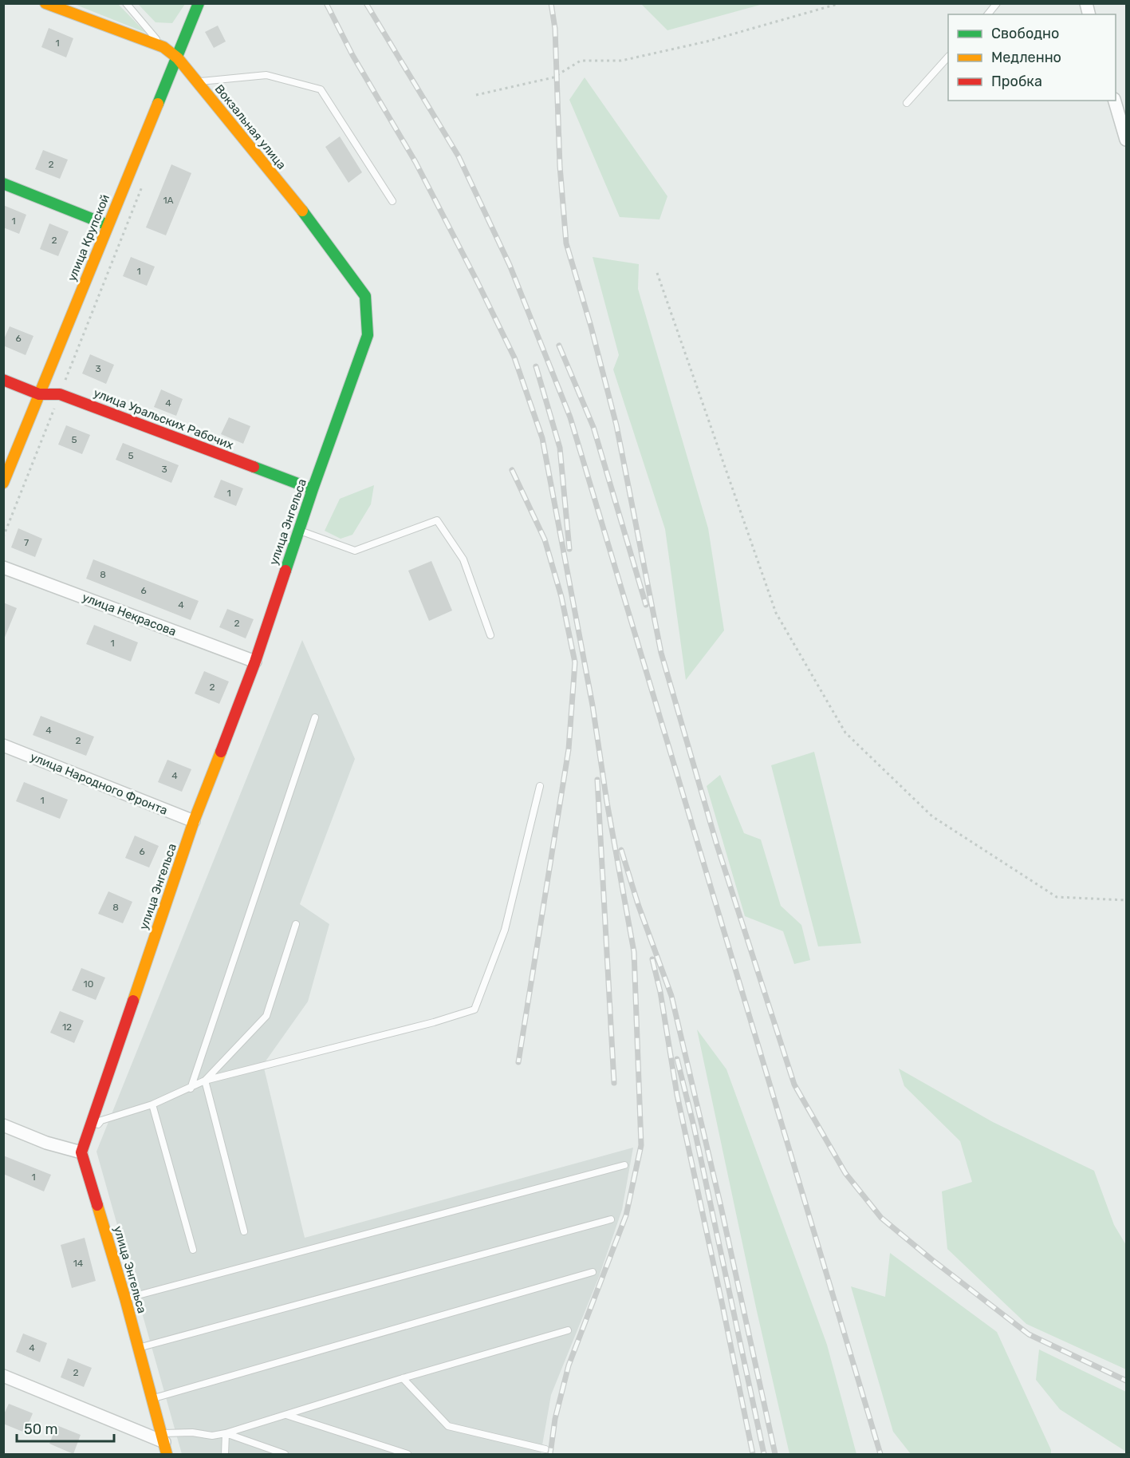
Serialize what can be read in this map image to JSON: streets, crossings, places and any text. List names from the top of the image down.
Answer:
{
  "streets": {
    "street": [
      "Вокзальная улица",
      "улица Крупской",
      "улица Уральских Рабочих",
      "улица Энгельса",
      "улица Некрасова",
      "улица Народного Фронта"
    ]
  },
  "crossings": [
    ["Вокзальная улица", "улица Крупской"],
    ["Вокзальная улица", "улица Энгельса"],
    ["улица Крупской", "улица Уральских Рабочих"],
    ["улица Уральских Рабочих", "улица Энгельса"],
    ["улица Энгельса", "улица Некрасова"],
    ["улица Энгельса", "улица Народного Фронта"]
  ],
  "house_numbers": [
    "1",
    "2",
    "1А",
    "1",
    "2",
    "1",
    "6",
    "3",
    "4",
    "5",
    "5",
    "3",
    "1",
    "7",
    "8",
    "6",
    "4",
    "2",
    "1",
    "2",
    "4",
    "2",
    "4",
    "1",
    "6",
    "8",
    "10",
    "12",
    "1",
    "14",
    "4",
    "2"
  ],
  "legend": ["Свободно", "Медленно", "Пробка"],
  "scale_bar": "50 m"
}
